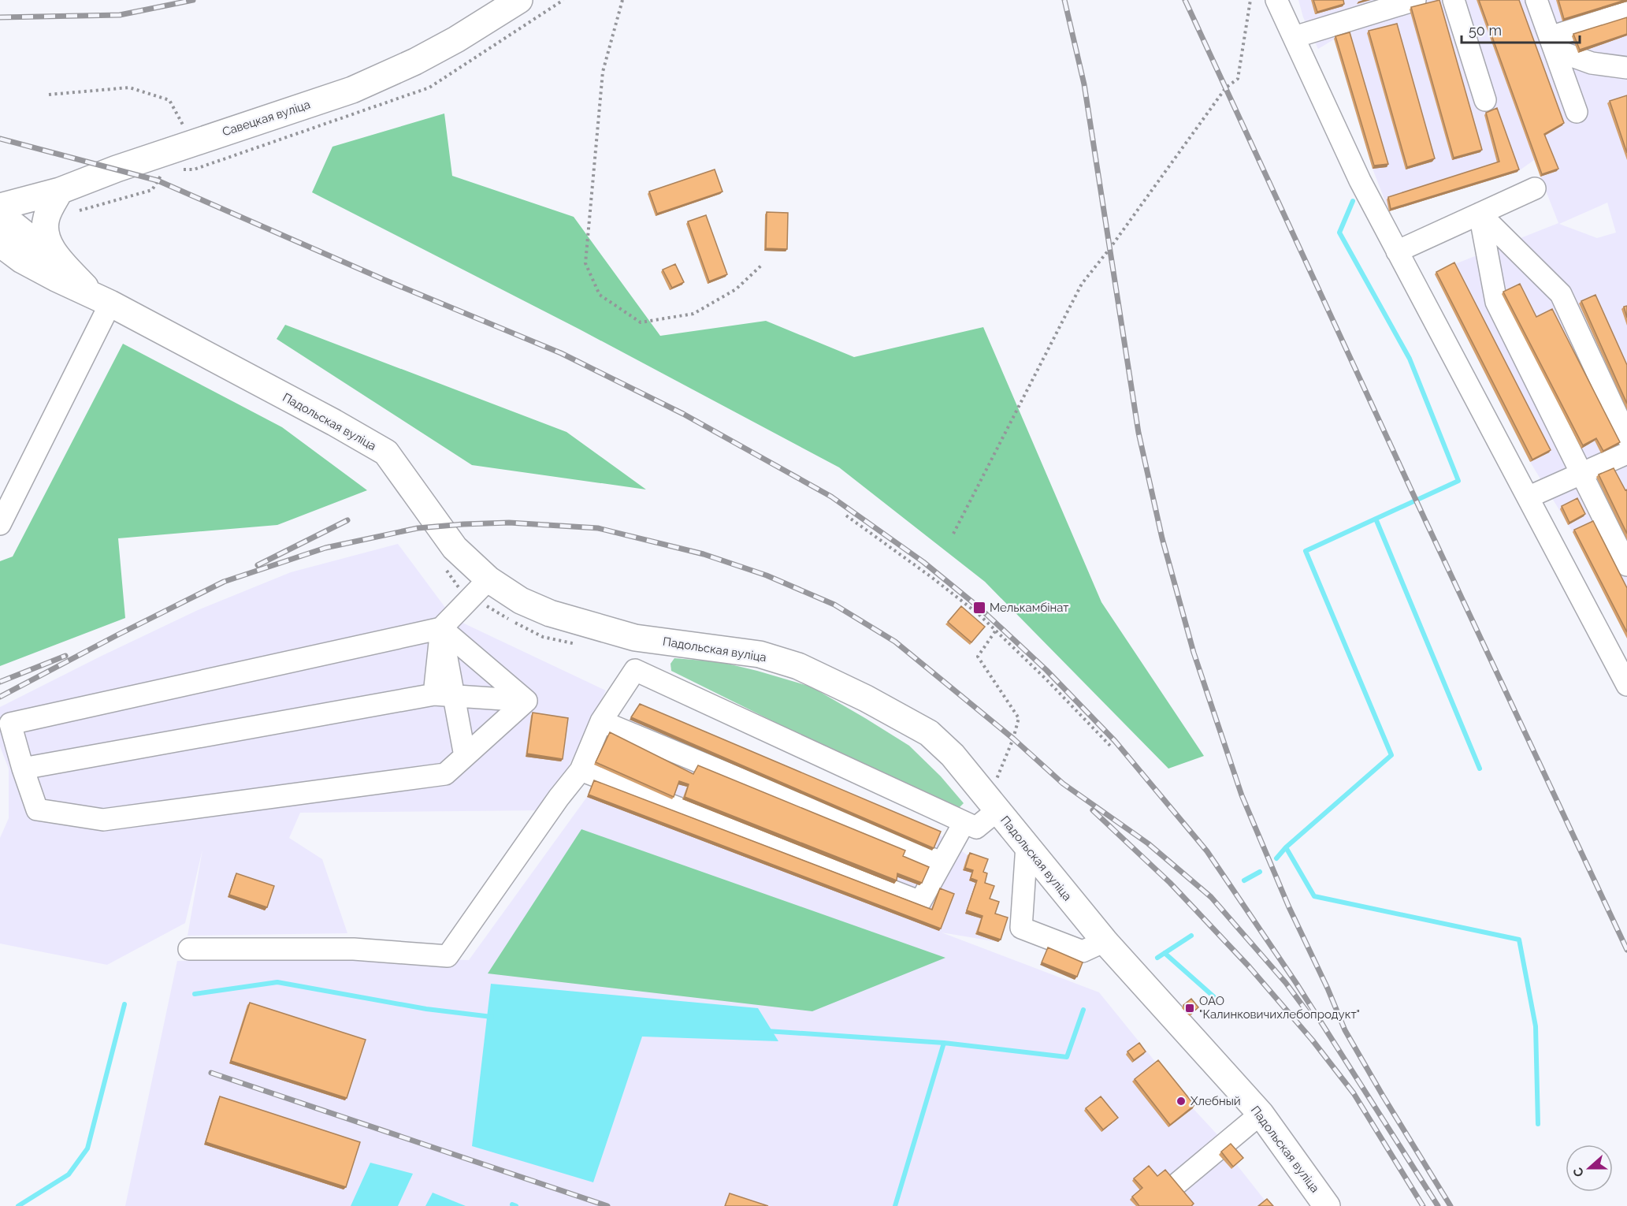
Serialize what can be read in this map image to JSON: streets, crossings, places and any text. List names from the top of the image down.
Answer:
{
  "streets": {
    "main road": ["Савецкая вуліца", "Падольская вуліца"]
  },
  "crossings": [
    ["Савецкая вуліца", "Падольская вуліца"]
  ],
  "places": {
    "transit": ["Мелькамбінат", "ОАО \"Калинковичихлебопродукт\""],
    "other": ["Хлебный"]
  },
  "scale_bar": "50 m",
  "north": "left"
}
